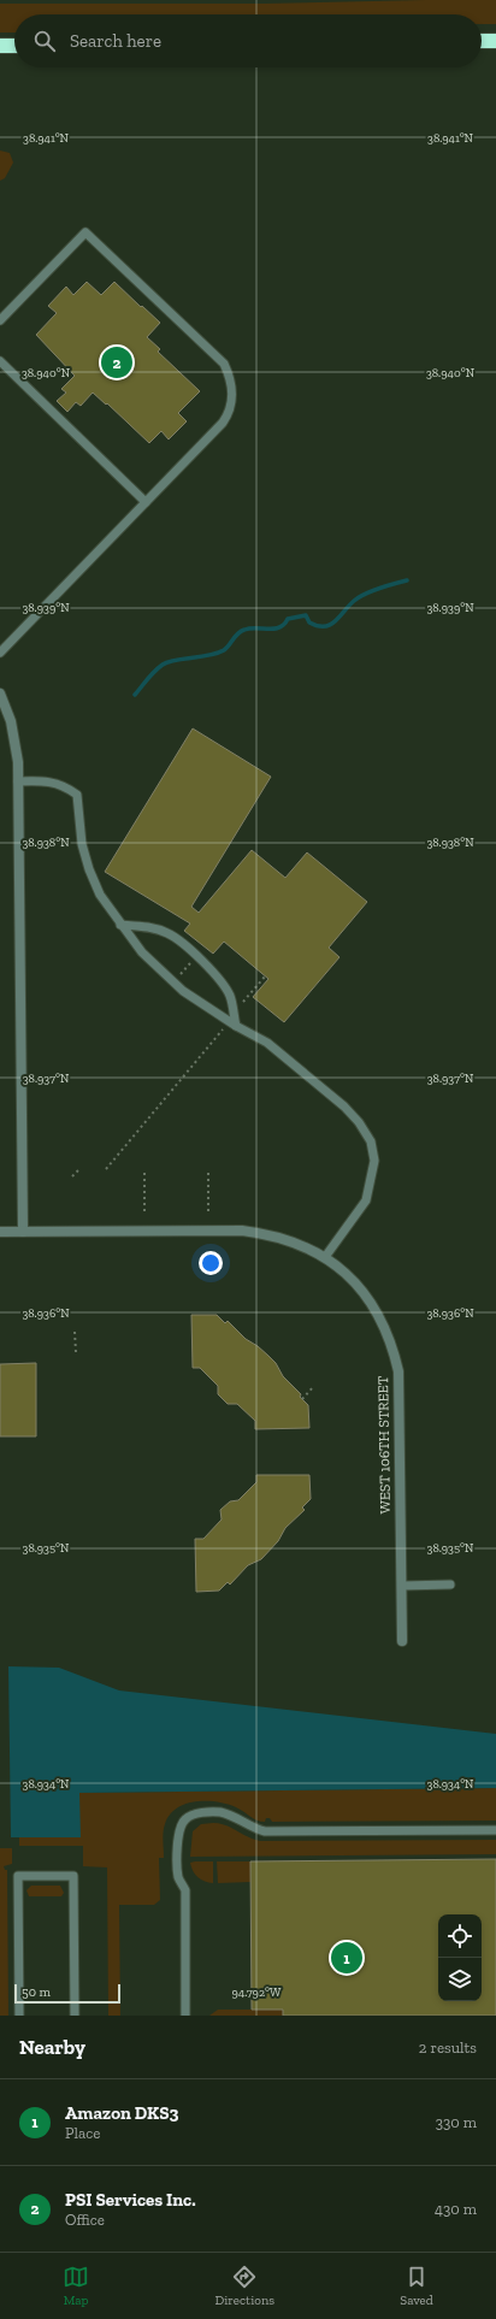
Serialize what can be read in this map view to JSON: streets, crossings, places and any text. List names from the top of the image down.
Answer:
{
  "streets": {
    "street": ["WEST 106TH STREET"]
  },
  "scale_bar": "50 m",
  "page": {
    "search": "Search here",
    "pins": ["2", "1"],
    "scale": "50 m",
    "heading": ["Nearby", "2 results"],
    "list": [
      {
        "mark": "1",
        "name": "Amazon DKS3",
        "note": "Place",
        "value": "330 m"
      },
      {
        "mark": "2",
        "name": "PSI Services Inc.",
        "note": "Office",
        "value": "430 m"
      }
    ],
    "nav": ["Map", "Directions", "Saved"]
  },
  "coordinates": [
    "38.941°N",
    "38.940°N",
    "38.939°N",
    "38.938°N",
    "38.937°N",
    "38.936°N",
    "38.935°N",
    "38.934°N",
    "94.792°W"
  ]
}
